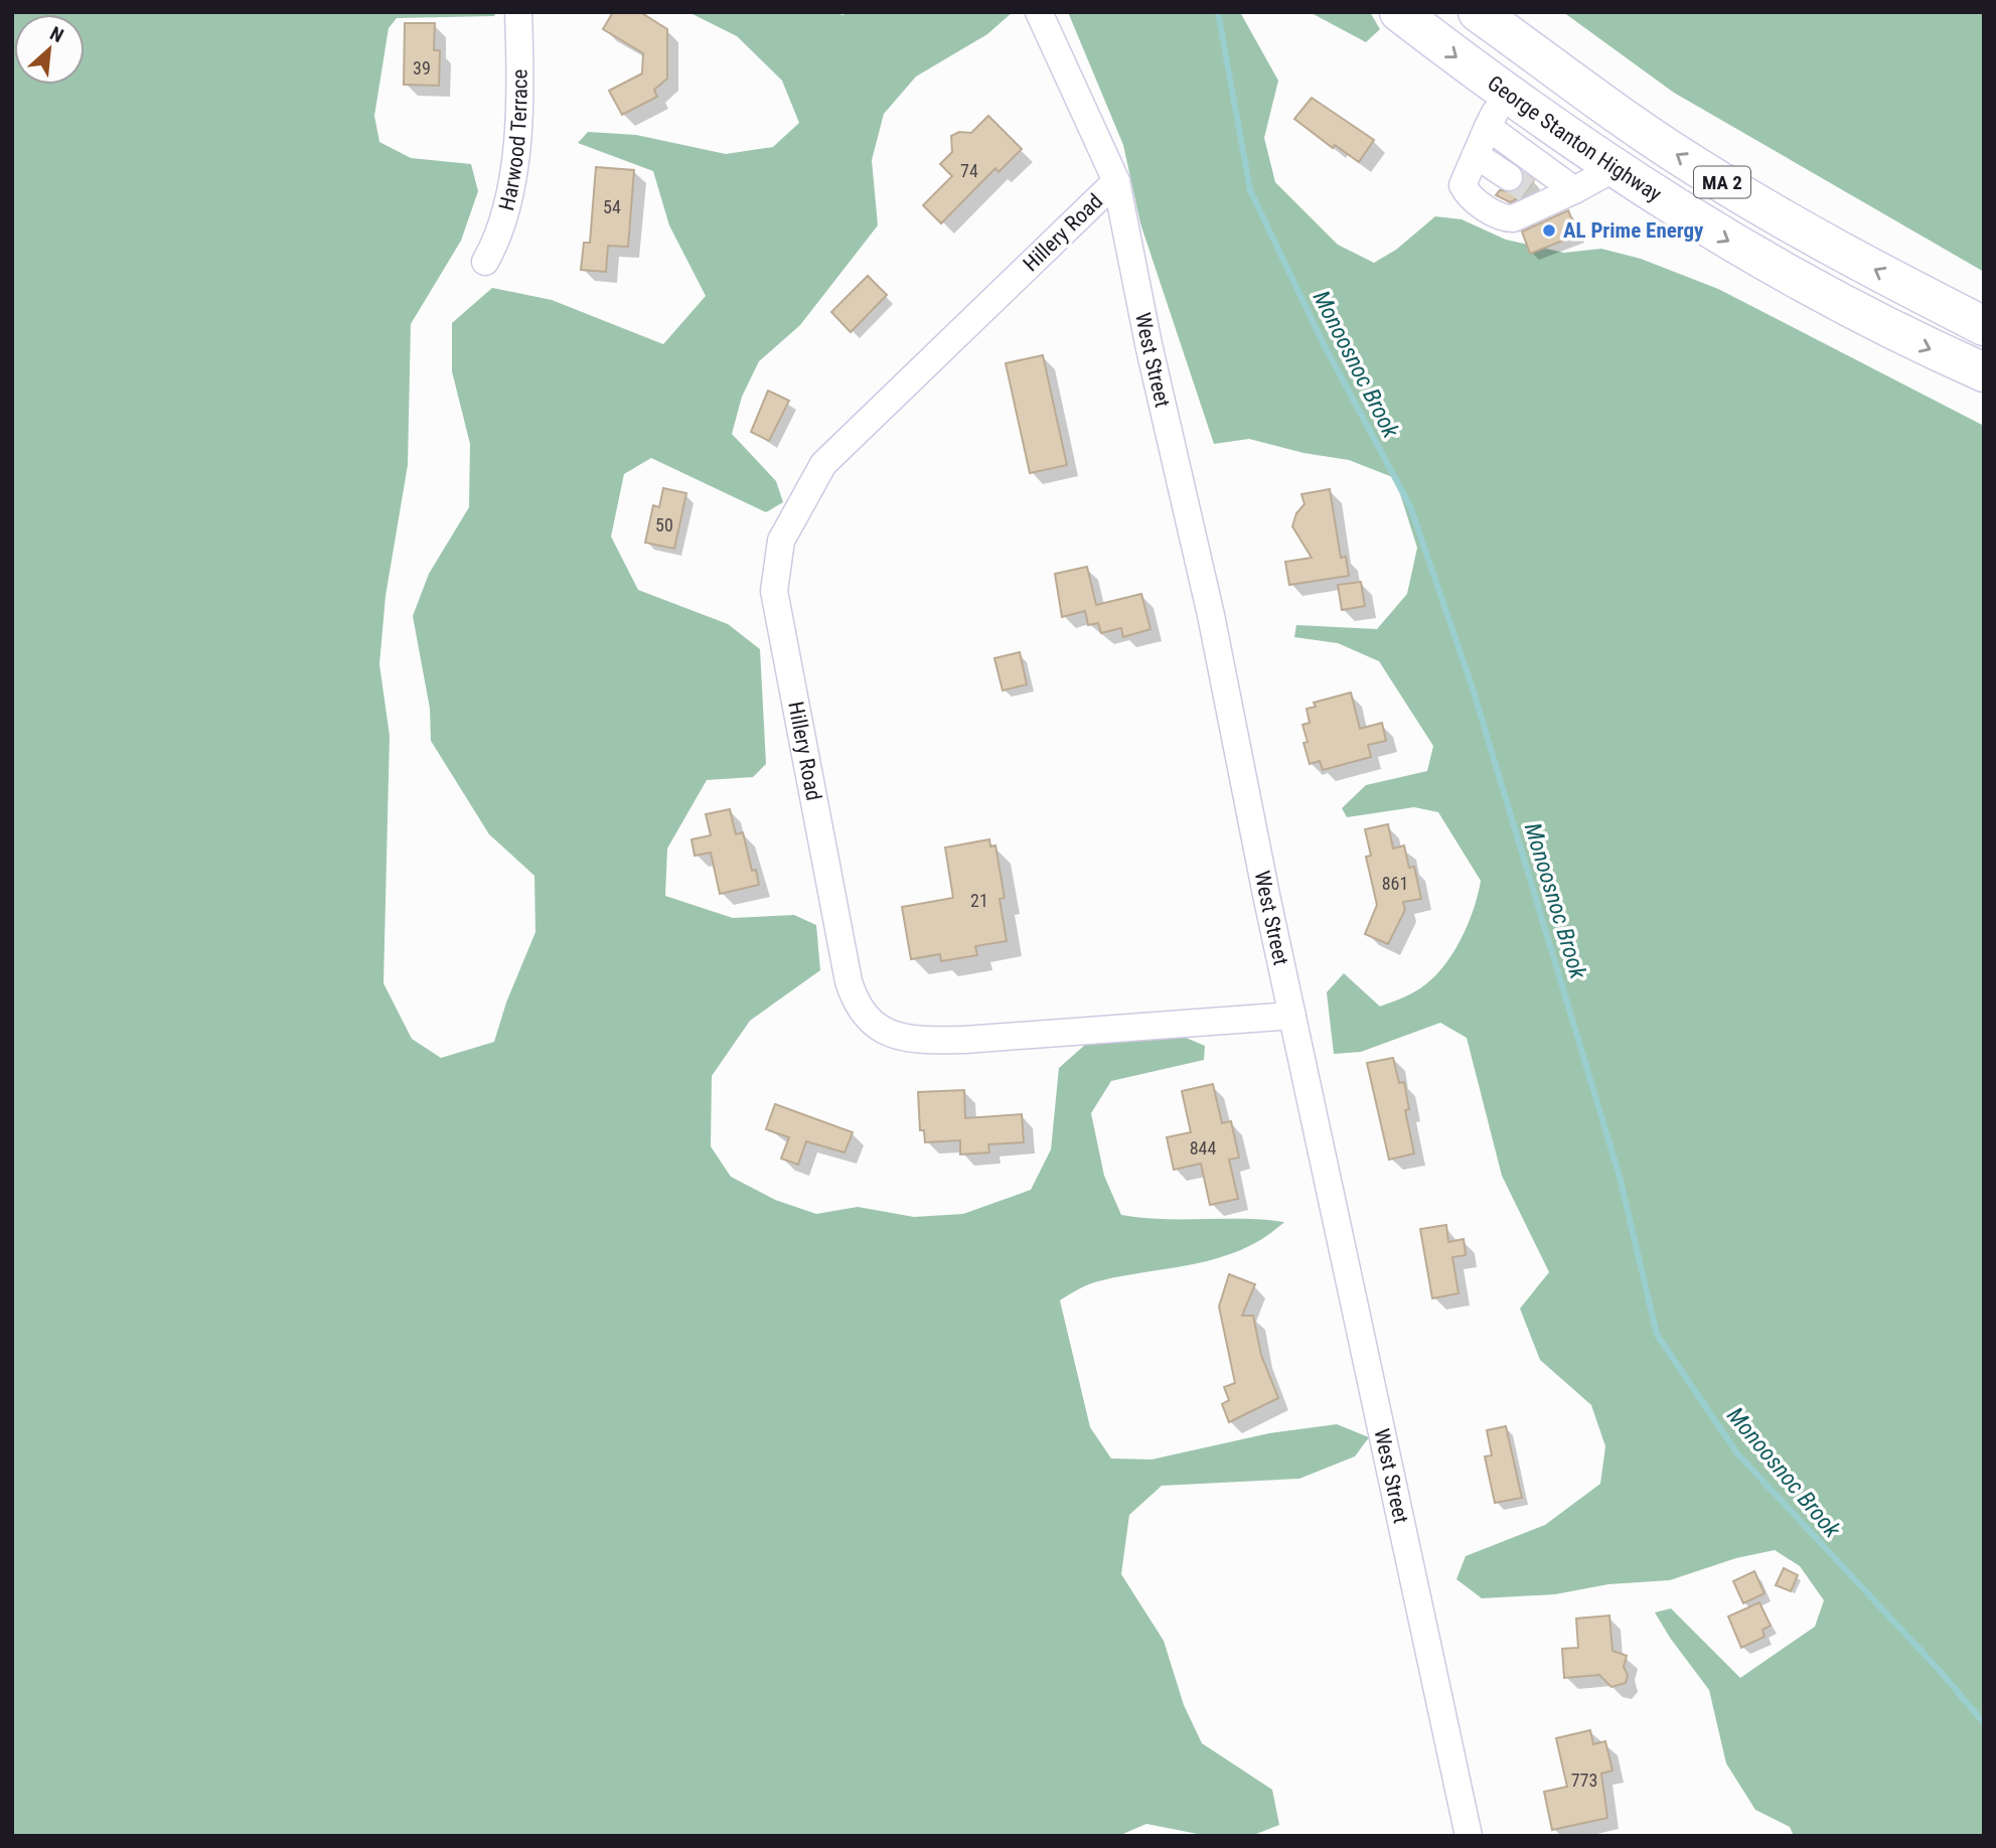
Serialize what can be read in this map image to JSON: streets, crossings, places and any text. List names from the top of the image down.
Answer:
{
  "streets": {
    "highway": ["George Stanton Highway", "MA 2"],
    "street": ["Harwood Terrace", "Hillery Road", "West Street"]
  },
  "crossings": [
    ["Hillery Road", "West Street"]
  ],
  "water": ["Monoosnoc Brook"],
  "places": ["AL Prime Energy"],
  "house_numbers": [
    "39",
    "74",
    "54",
    "50",
    "861",
    "21",
    "844",
    "773"
  ],
  "north": "top right"
}
